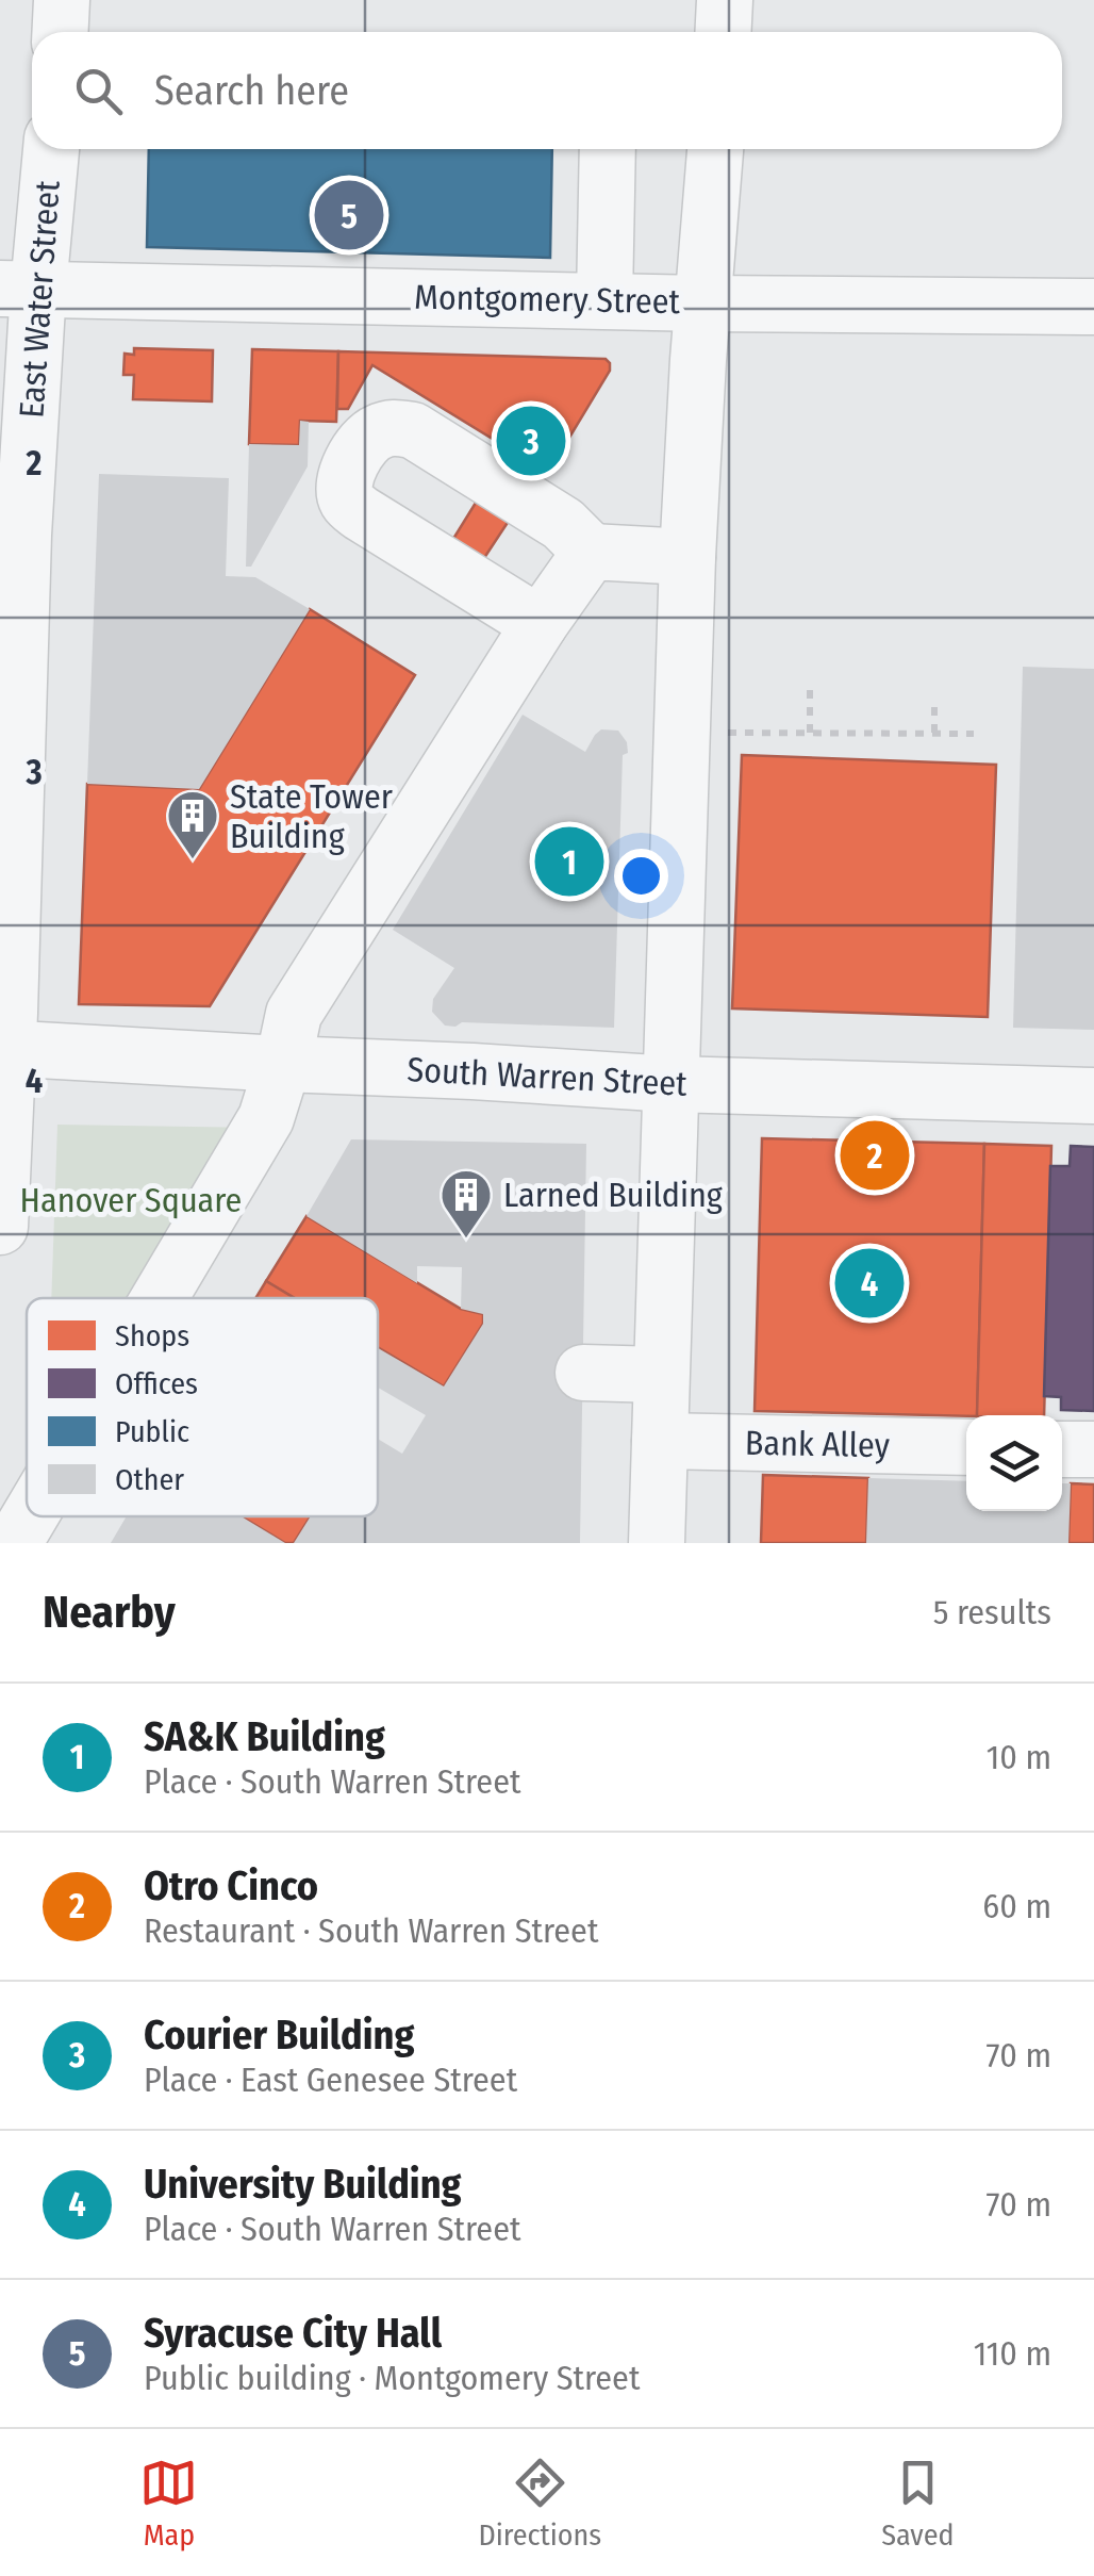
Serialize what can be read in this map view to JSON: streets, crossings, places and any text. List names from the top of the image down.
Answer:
{
  "streets": {
    "street": [
      "East Water Street",
      "Montgomery Street",
      "South Warren Street",
      "Bank Alley"
    ]
  },
  "crossings": [
    ["East Water Street", "Montgomery Street"],
    ["East Water Street", "South Warren Street"]
  ],
  "parks": ["Hanover Square"],
  "places": {
    "building": ["State Tower Building", "Larned Building"]
  },
  "legend": [
    "Shops",
    "Offices",
    "Public",
    "Other"
  ],
  "page": {
    "search": "Search here",
    "pins": [
      "5",
      "3",
      "1",
      "2",
      "4"
    ],
    "heading": ["Nearby", "5 results"],
    "list": [
      {
        "mark": "1",
        "name": "SA&K Building",
        "note": "Place · South Warren Street",
        "value": "10 m"
      },
      {
        "mark": "2",
        "name": "Otro Cinco",
        "note": "Restaurant · South Warren Street",
        "value": "60 m"
      },
      {
        "mark": "3",
        "name": "Courier Building",
        "note": "Place · East Genesee Street",
        "value": "70 m"
      },
      {
        "mark": "4",
        "name": "University Building",
        "note": "Place · South Warren Street",
        "value": "70 m"
      },
      {
        "mark": "5",
        "name": "Syracuse City Hall",
        "note": "Public building · Montgomery Street",
        "value": "110 m"
      }
    ],
    "nav": ["Map", "Directions", "Saved"]
  },
  "grid": {
    "rows": ["2", "3", "4"]
  }
}
